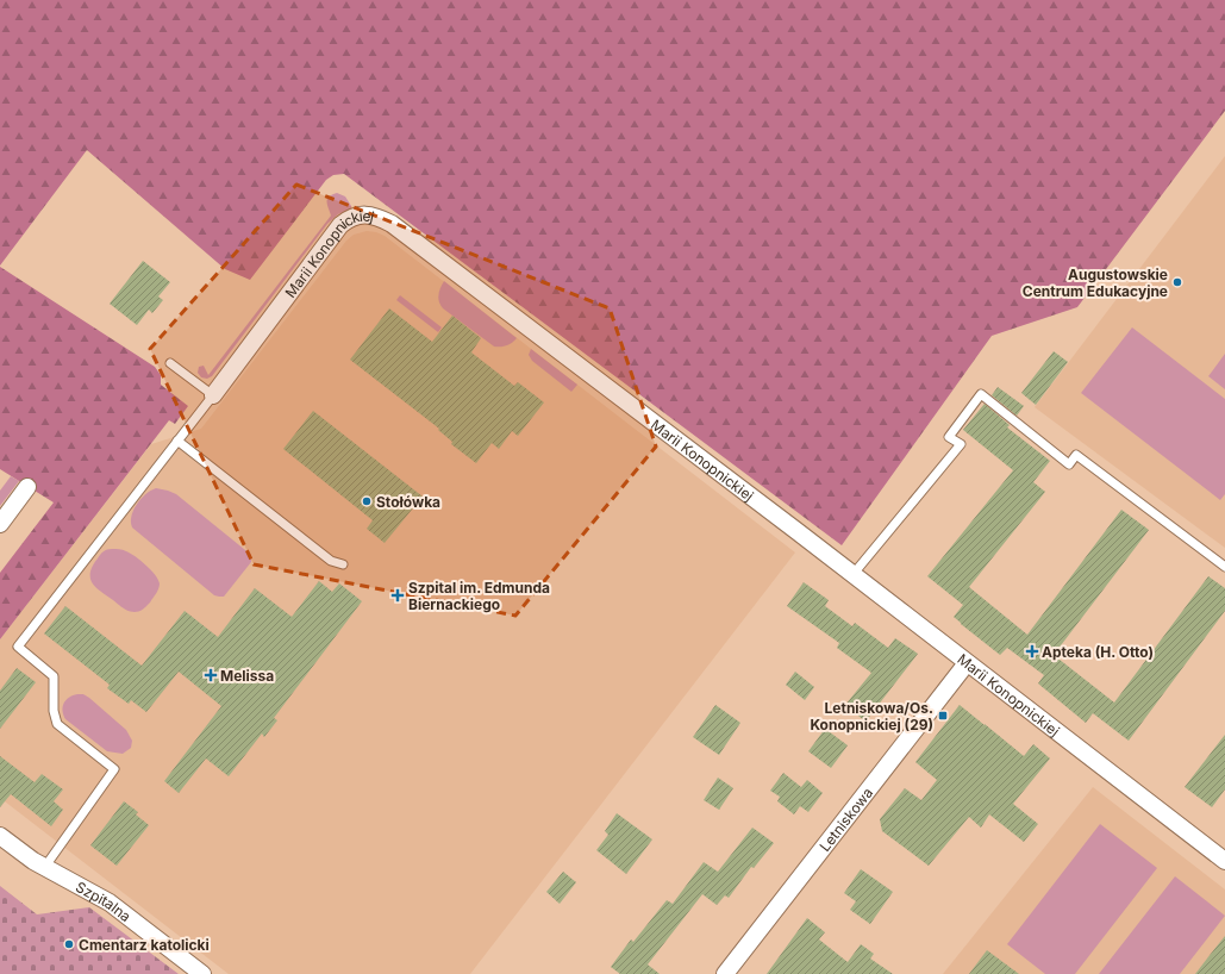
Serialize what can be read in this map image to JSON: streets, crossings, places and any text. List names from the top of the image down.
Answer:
{
  "streets": {
    "street": ["Marii Konopnickiej", "Letniskowa", "Szpitalna"]
  },
  "crossings": [
    ["Marii Konopnickiej", "Letniskowa"]
  ],
  "places": {
    "other": ["Augustowskie Centrum Edukacyjne", "Stołówka", "Cmentarz katolicki"],
    "health": ["Szpital im. Edmunda Biernackiego", "Apteka (H. Otto)", "Melissa"],
    "transit": ["Letniskowa/Os. Konopnickiej (29)"]
  }
}
